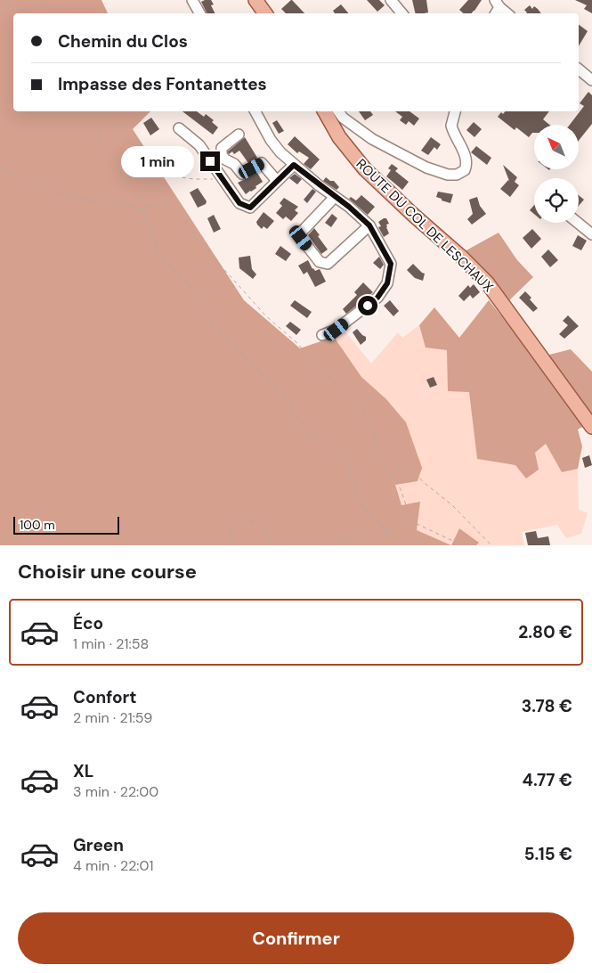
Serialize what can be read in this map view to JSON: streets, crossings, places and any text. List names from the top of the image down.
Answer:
{
  "streets": {
    "main road": ["ROUTE DU COL DE LESCHAUX"]
  },
  "scale_bar": "100 m",
  "north": "top left",
  "page": {
    "banner": ["Chemin du Clos", "Impasse des Fontanettes"],
    "bubble": "1 min",
    "scale": "100 m",
    "heading": "Choisir une course",
    "list": [
      {
        "name": "Éco",
        "note": "1 min · 21:58",
        "value": "2.80 €"
      },
      {
        "name": "Confort",
        "note": "2 min · 21:59",
        "value": "3.78 €"
      },
      {
        "name": "XL",
        "note": "3 min · 22:00",
        "value": "4.77 €"
      },
      {
        "name": "Green",
        "note": "4 min · 22:01",
        "value": "5.15 €"
      }
    ],
    "buttons": "Confirmer"
  }
}
